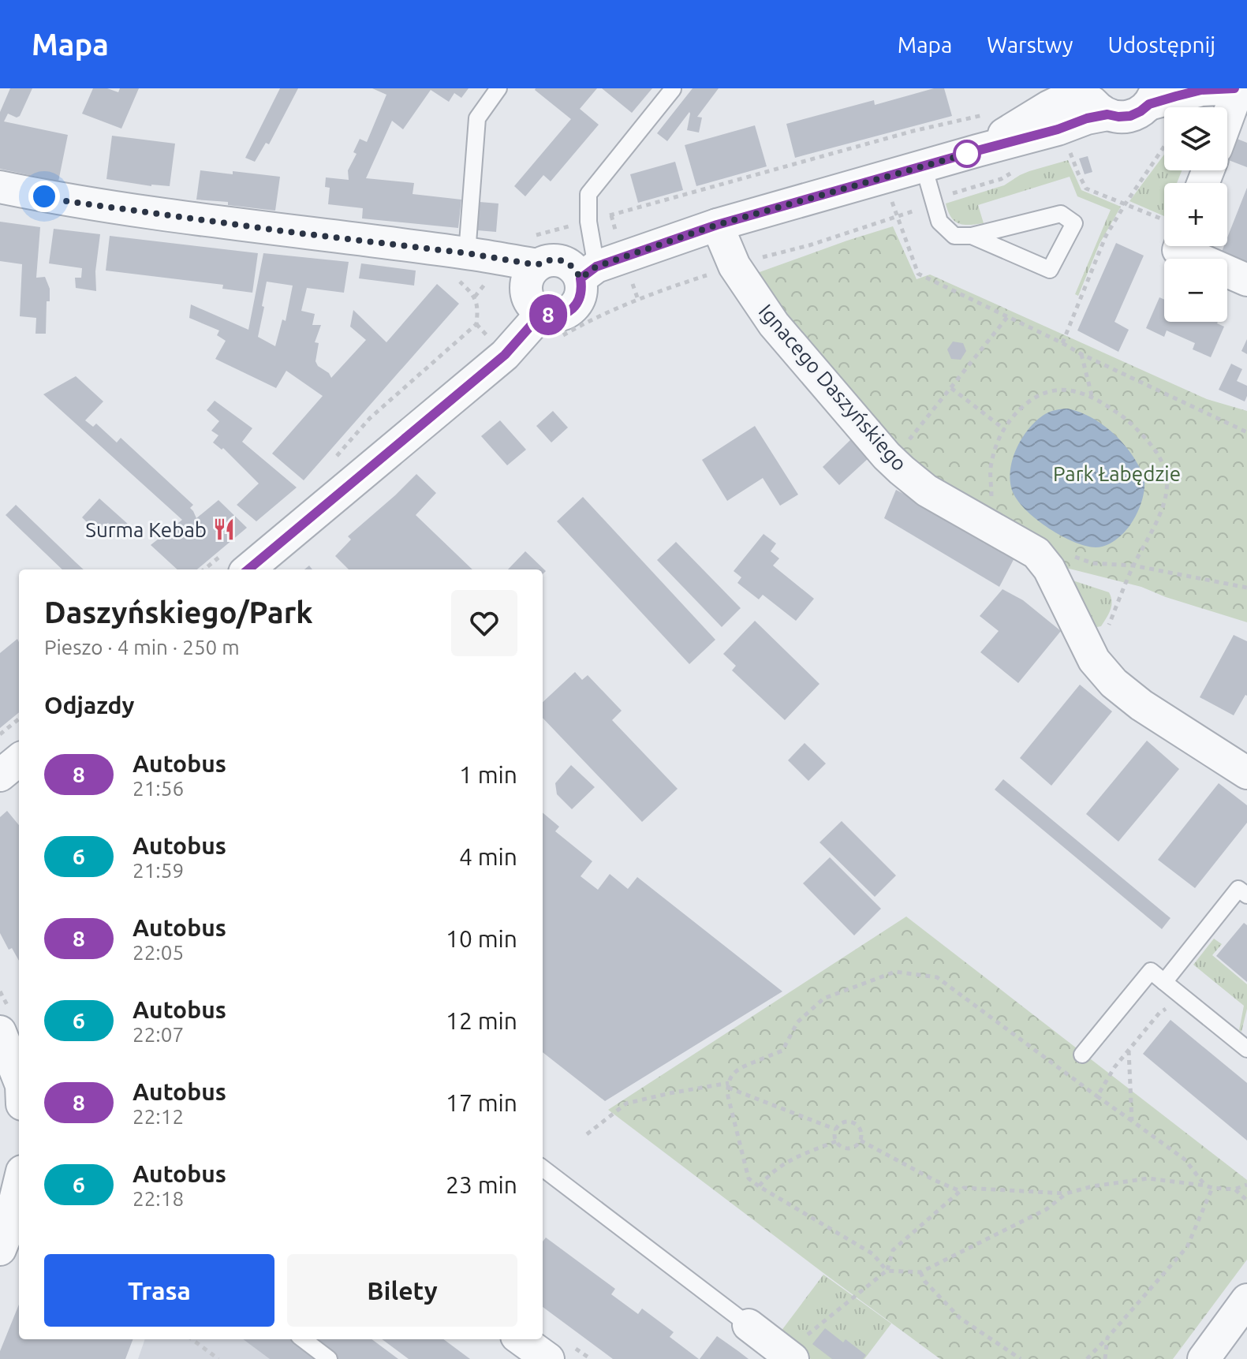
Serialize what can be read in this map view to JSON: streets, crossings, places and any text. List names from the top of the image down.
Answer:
{
  "streets": {
    "street": ["Ignacego Daszyńskiego"]
  },
  "parks": ["Park Łabędzie"],
  "places": {
    "restaurant": ["Surma Kebab"]
  },
  "lines": ["bus line 8"],
  "page": {
    "header": "Mapa",
    "nav": ["Mapa", "Warstwy", "Udostępnij"],
    "on_map": "8",
    "map_buttons": ["+", "−"],
    "heading": [
      ["Daszyńskiego/Park", "Pieszo · 4 min · 250 m"],
      "Odjazdy"
    ],
    "list": [
      {
        "mark": "8",
        "name": "Autobus",
        "note": "21:56",
        "value": "1 min"
      },
      {
        "mark": "6",
        "name": "Autobus",
        "note": "21:59",
        "value": "4 min"
      },
      {
        "mark": "8",
        "name": "Autobus",
        "note": "22:05",
        "value": "10 min"
      },
      {
        "mark": "6",
        "name": "Autobus",
        "note": "22:07",
        "value": "12 min"
      },
      {
        "mark": "8",
        "name": "Autobus",
        "note": "22:12",
        "value": "17 min"
      },
      {
        "mark": "6",
        "name": "Autobus",
        "note": "22:18",
        "value": "23 min"
      }
    ],
    "buttons": ["Trasa", "Bilety"]
  }
}
